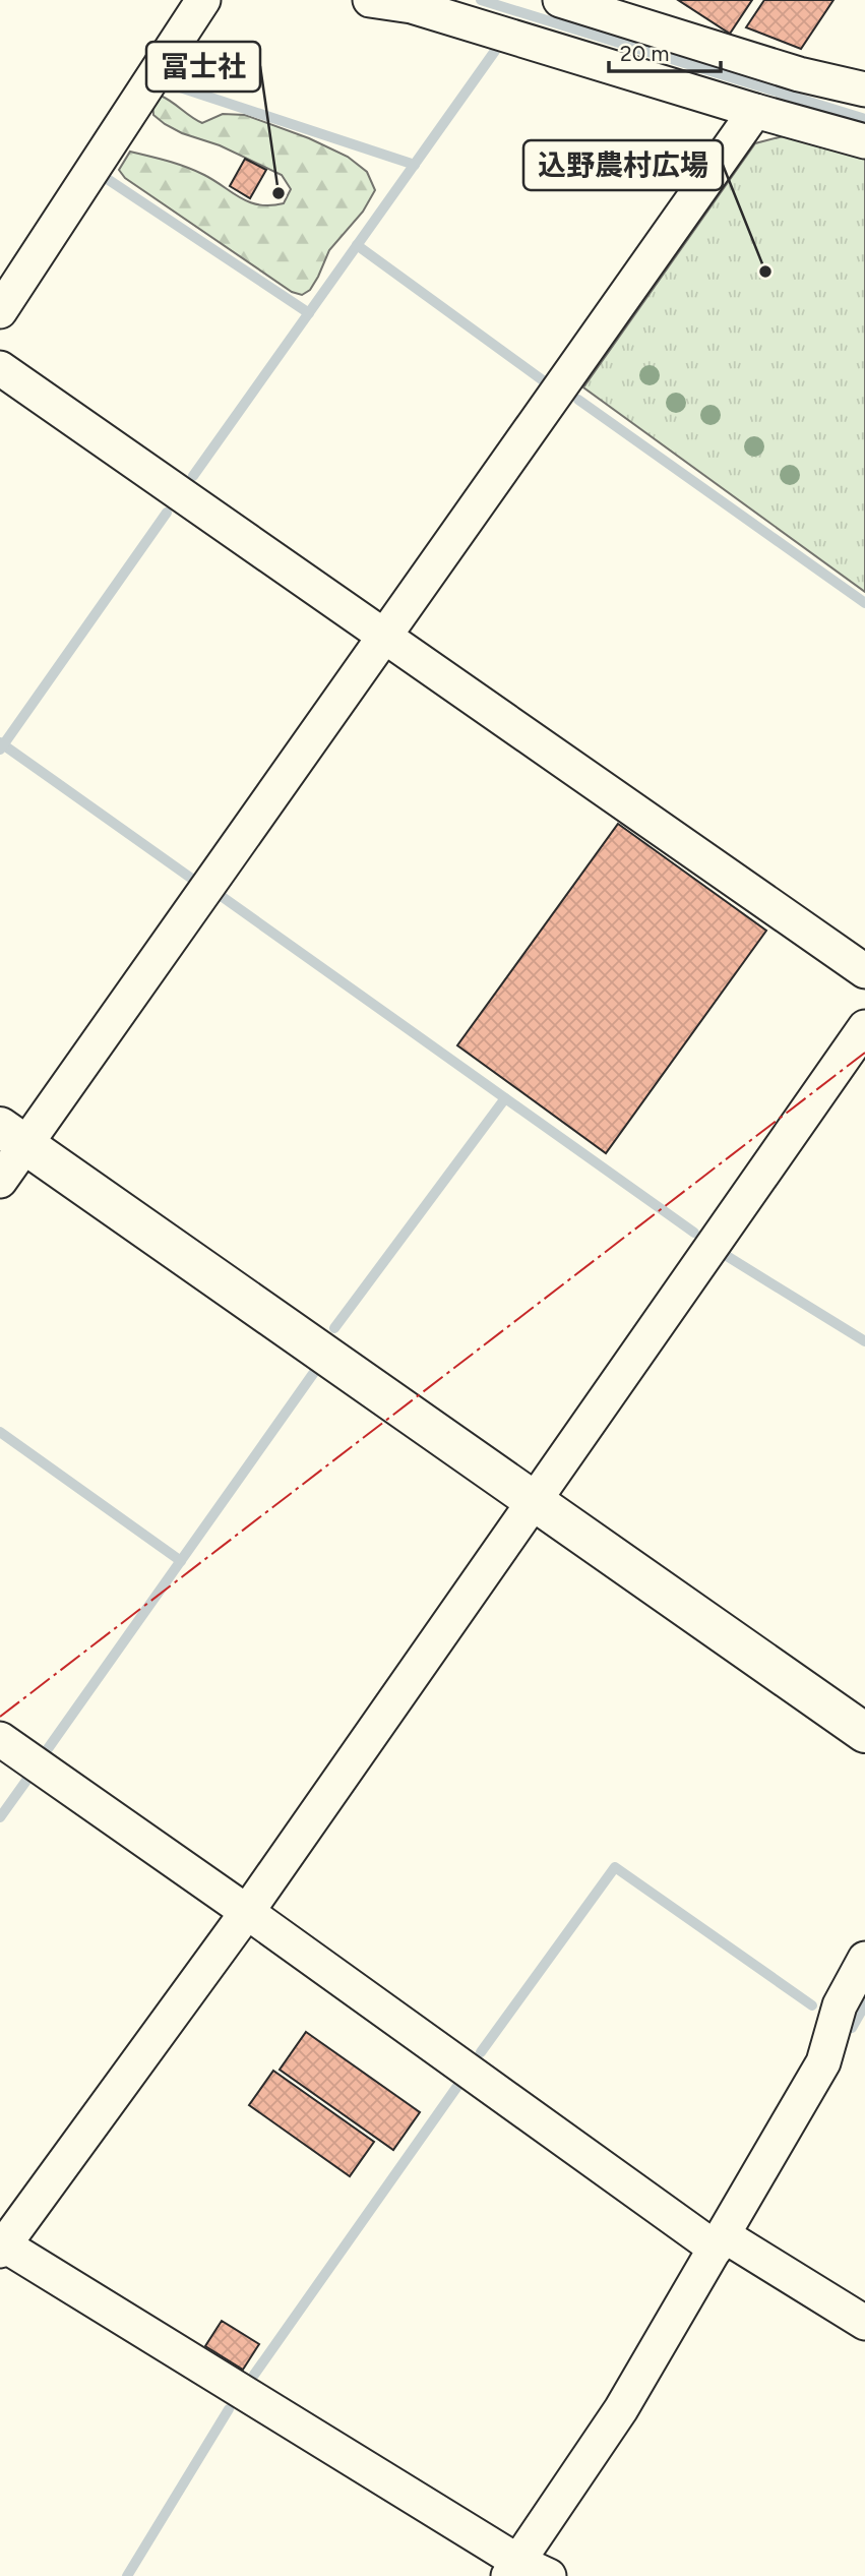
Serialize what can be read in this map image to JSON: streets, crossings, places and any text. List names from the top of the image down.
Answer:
{
  "places": ["冨士社", "込野農村広場"],
  "scale_bar": "20 m"
}
